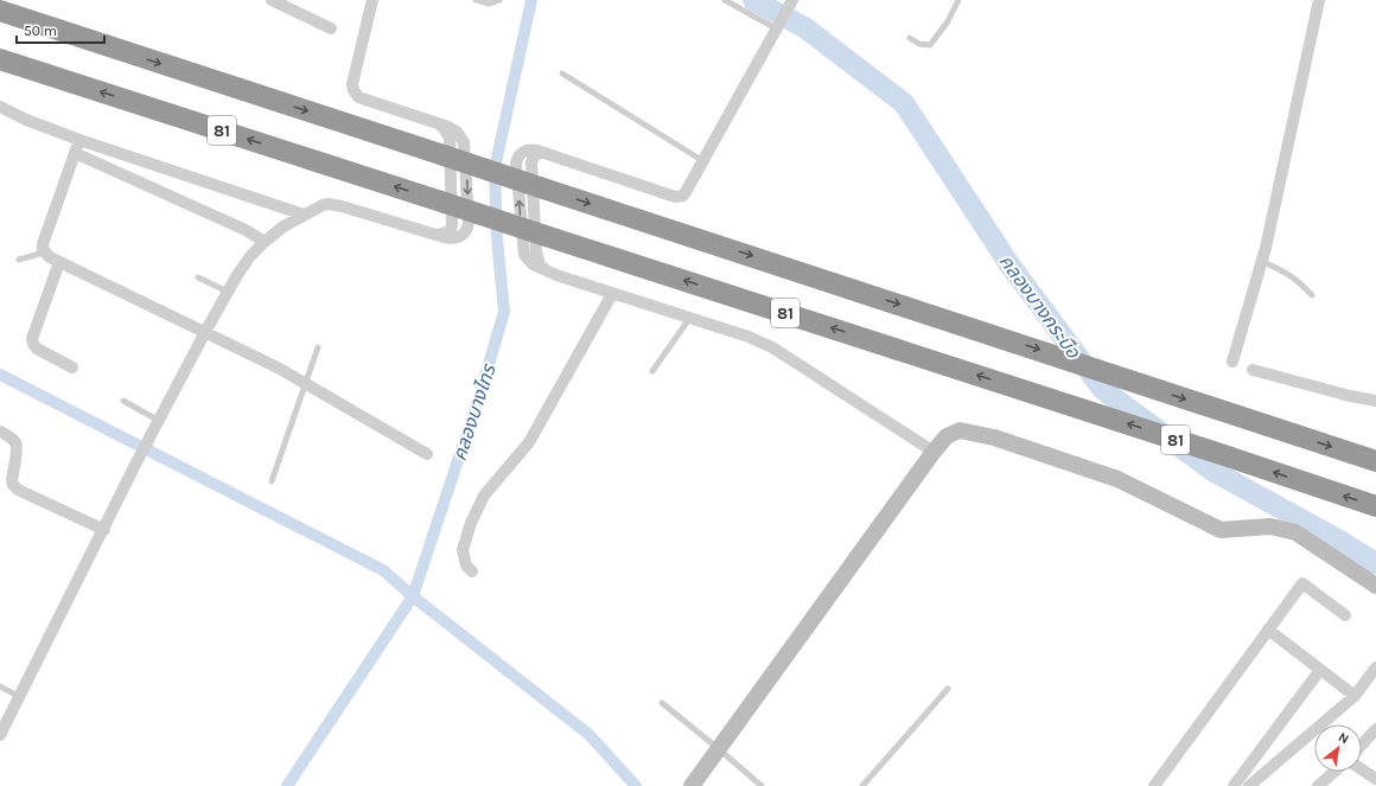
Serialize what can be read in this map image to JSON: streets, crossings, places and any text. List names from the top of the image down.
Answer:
{
  "streets": {
    "highway": ["81"]
  },
  "water": ["คลองบางกระบือ", "คลองบางไทร"],
  "scale_bar": "50 m",
  "north": "top right"
}
